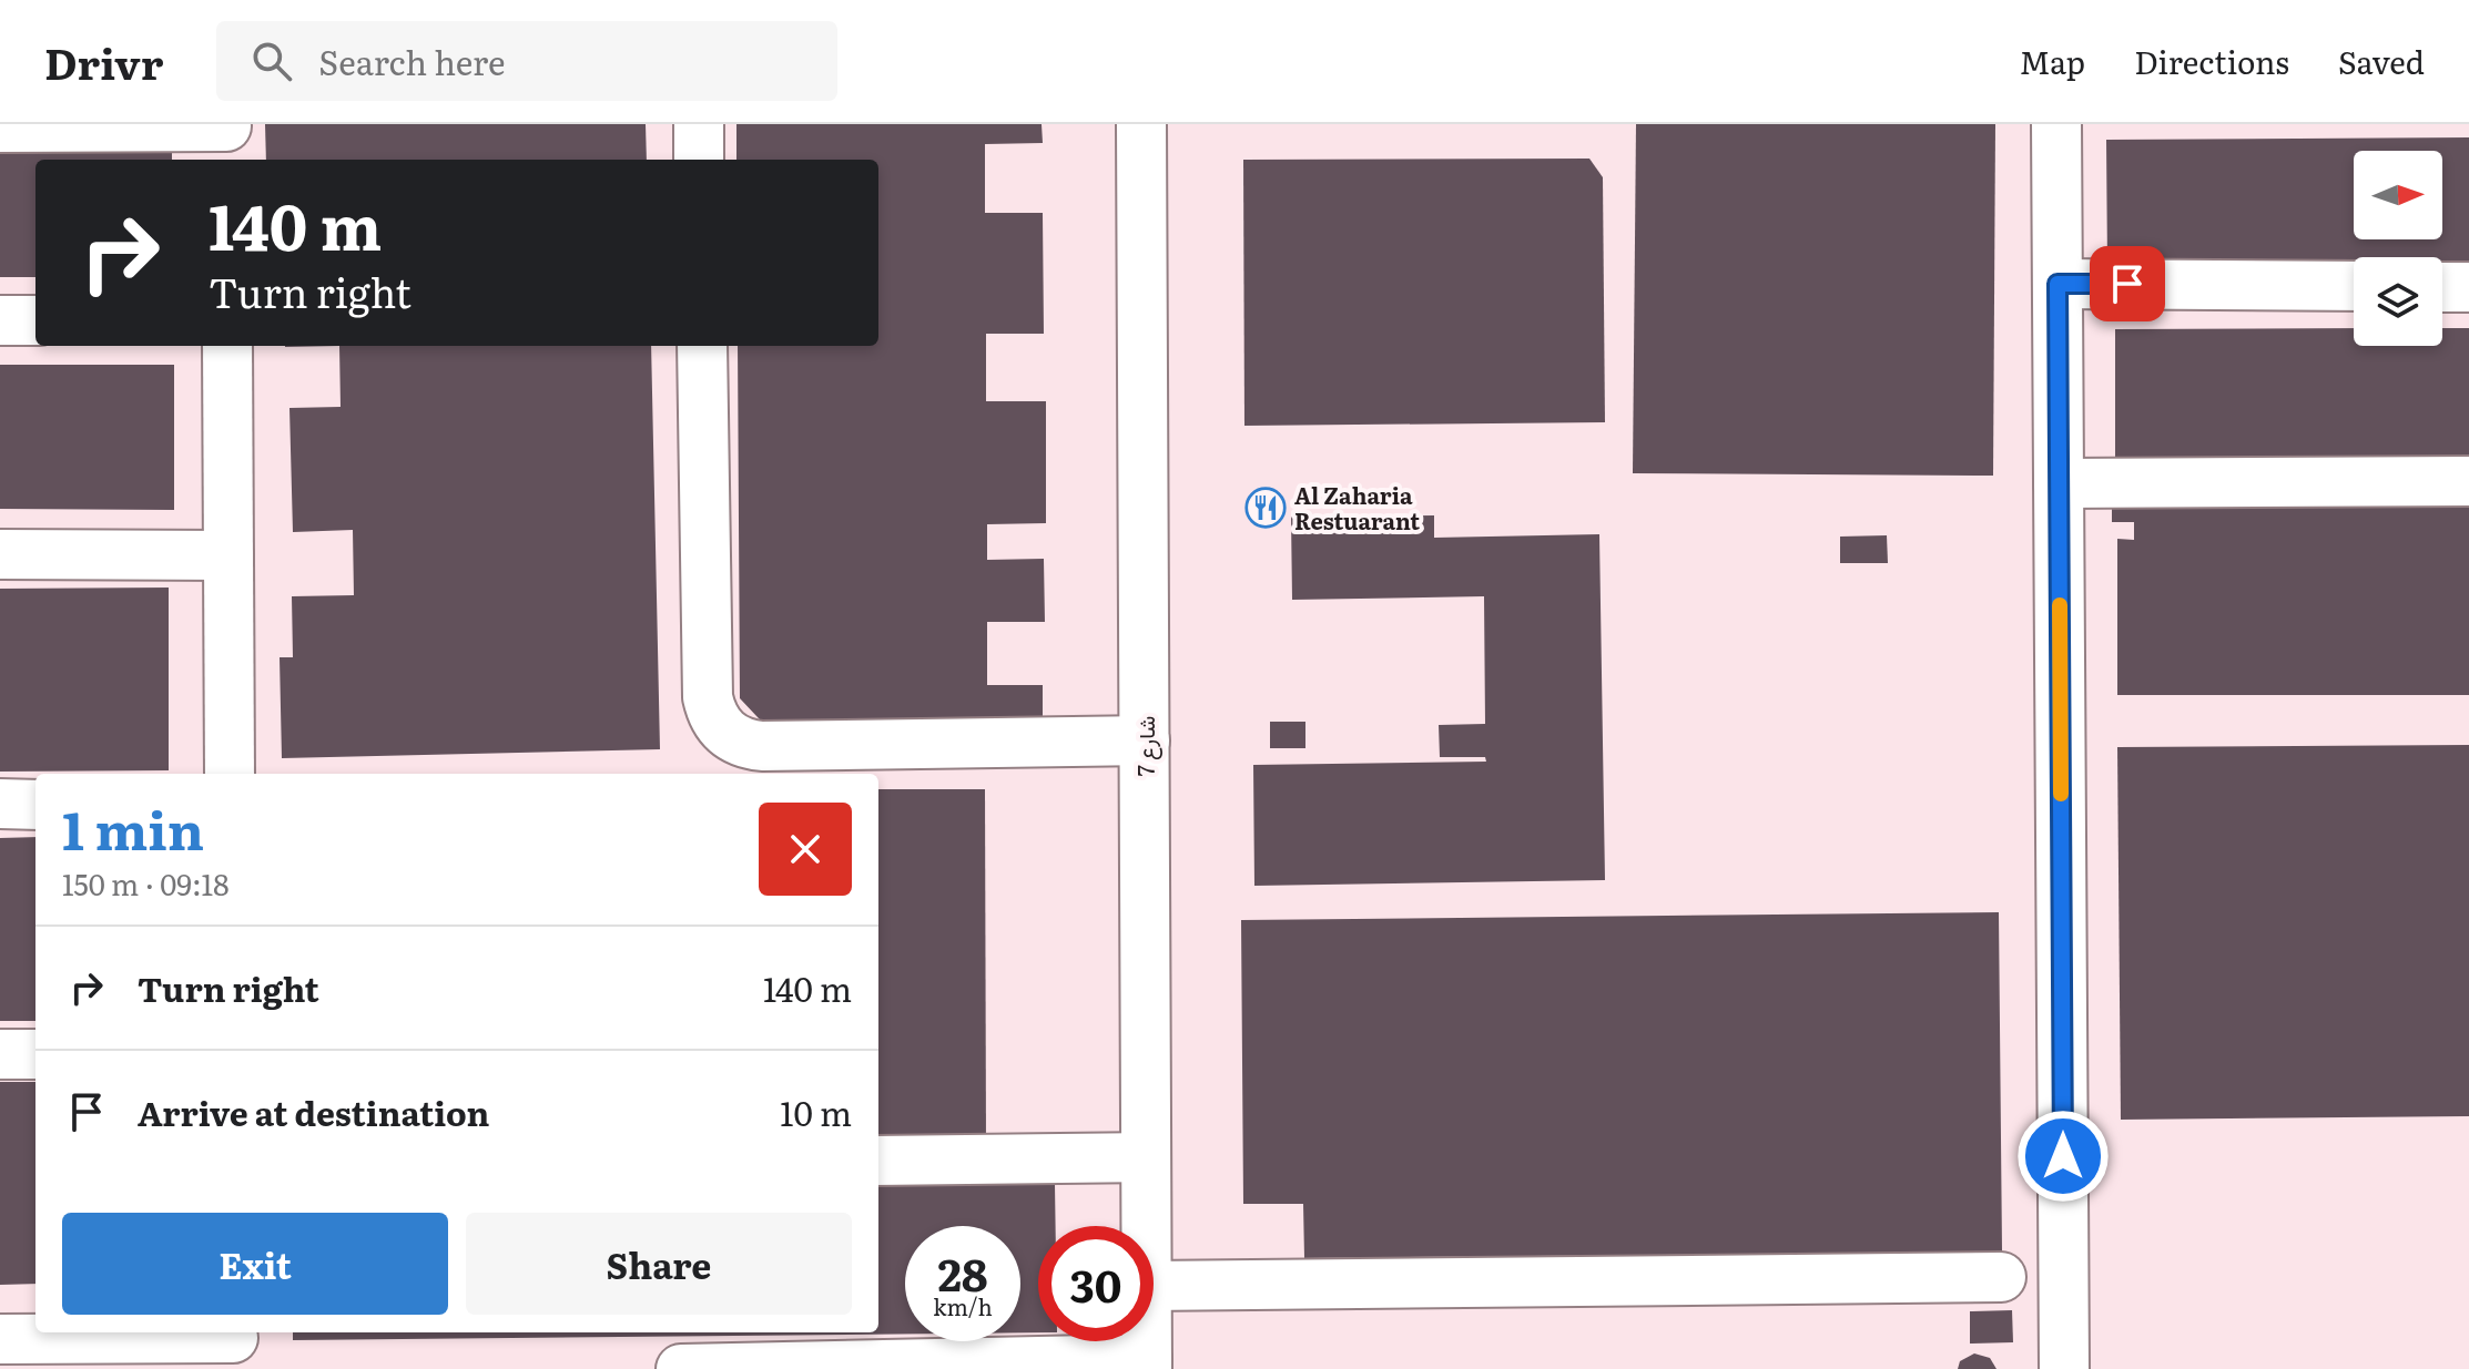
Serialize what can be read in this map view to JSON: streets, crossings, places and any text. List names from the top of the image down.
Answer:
{
  "streets": {
    "street": ["شارع 7"]
  },
  "places": {
    "restaurant": ["Al Zaharia Restuarant"]
  },
  "north": "right",
  "page": {
    "header": "Drivr",
    "search": "Search here",
    "nav": ["Map", "Directions", "Saved"],
    "turn": ["140 m", "Turn right"],
    "heading": ["1 min", "150 m · 09:18"],
    "list": [
      {
        "name": "Turn right",
        "value": "140 m"
      },
      {
        "name": "Arrive at destination",
        "value": "10 m"
      }
    ],
    "buttons": ["Exit", "Share"],
    "speed": "28 km/h",
    "limit": "30"
  }
}
